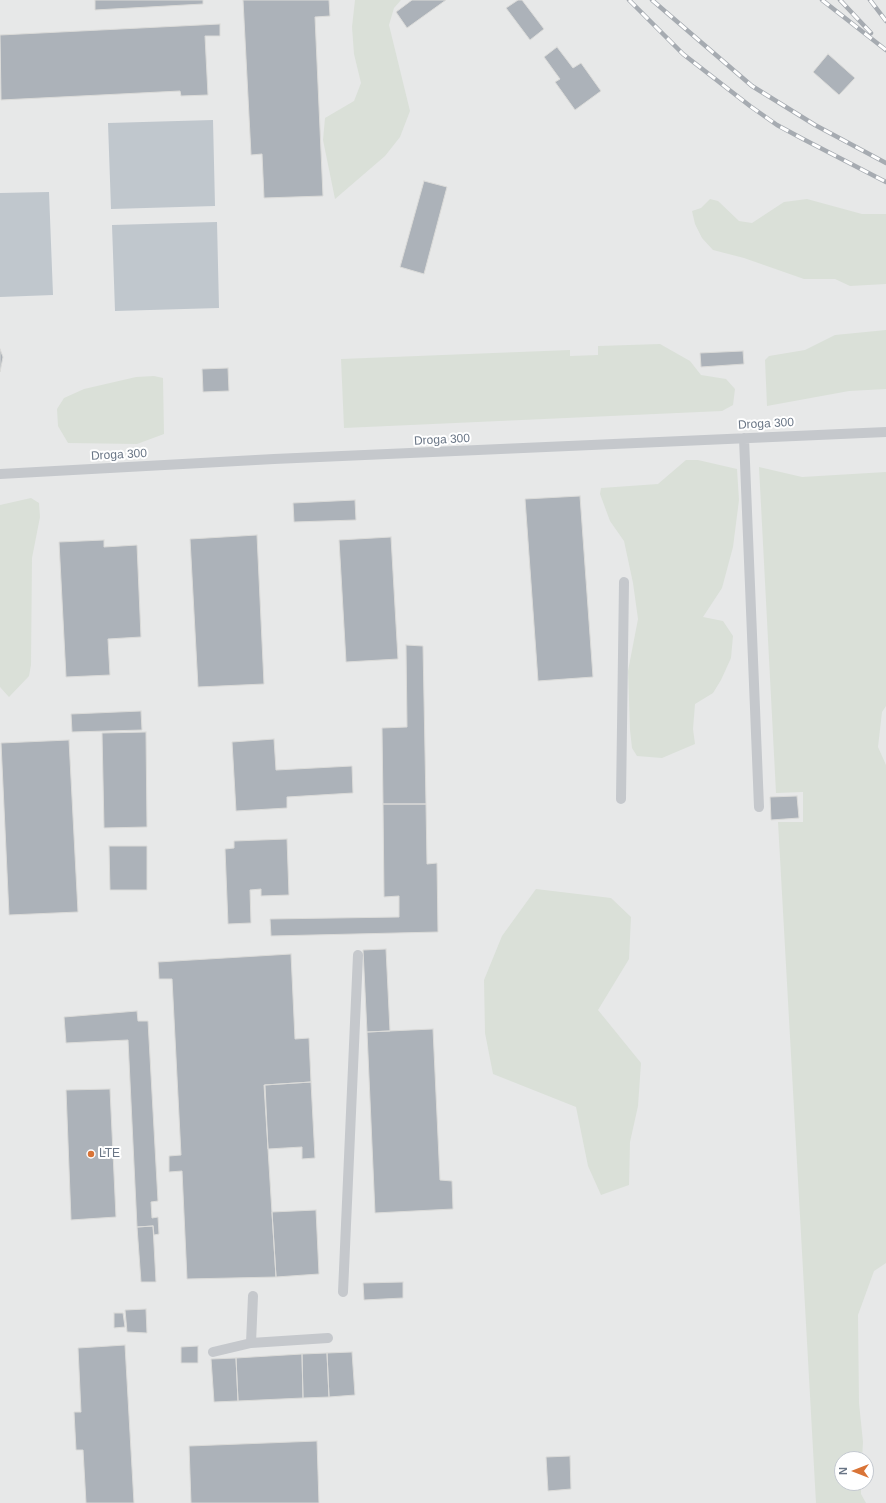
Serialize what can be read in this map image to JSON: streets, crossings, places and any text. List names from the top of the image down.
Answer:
{
  "streets": {
    "lane": ["Droga 300"]
  },
  "places": ["LTE"],
  "north": "left"
}
